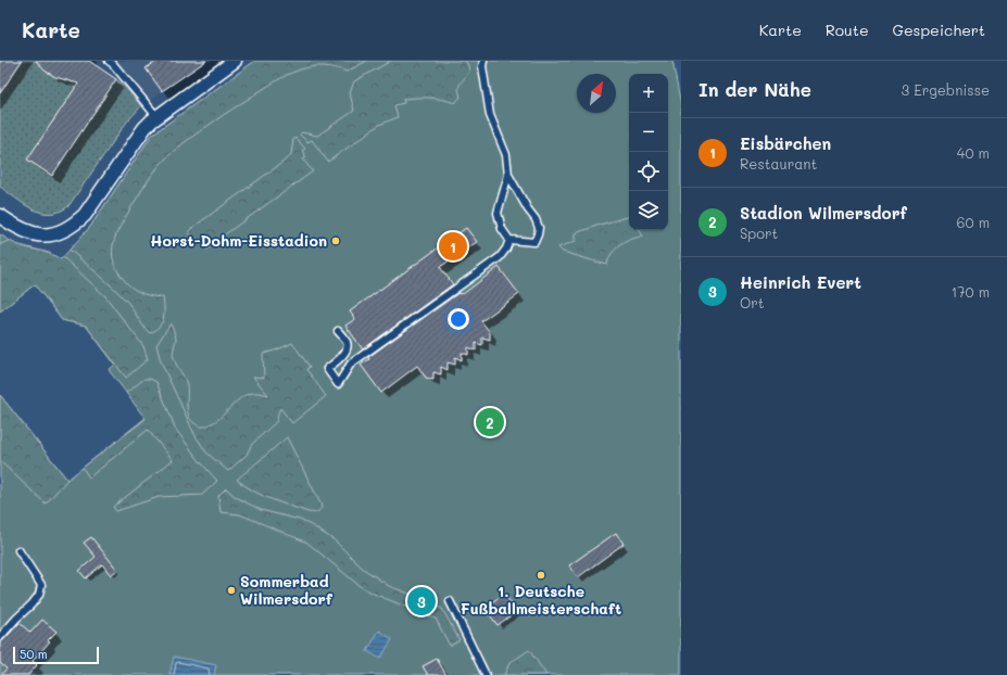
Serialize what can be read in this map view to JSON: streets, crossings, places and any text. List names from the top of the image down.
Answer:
{
  "places": ["Horst-Dohm-Eisstadion", "1. Deutsche Fußballmeisterschaft", "Sommerbad Wilmersdorf"],
  "scale_bar": "50 m",
  "north": "top right",
  "page": {
    "header": "Karte",
    "nav": ["Karte", "Route", "Gespeichert"],
    "heading": ["In der Nähe", "3 Ergebnisse"],
    "map_buttons": ["+", "−"],
    "list": [
      {
        "mark": "1",
        "name": "Eisbärchen",
        "note": "Restaurant",
        "value": "40 m"
      },
      {
        "mark": "2",
        "name": "Stadion Wilmersdorf",
        "note": "Sport",
        "value": "60 m"
      },
      {
        "mark": "3",
        "name": "Heinrich Evert",
        "note": "Ort",
        "value": "170 m"
      }
    ],
    "pins": ["1", "2", "3"],
    "scale": "50 m"
  }
}
